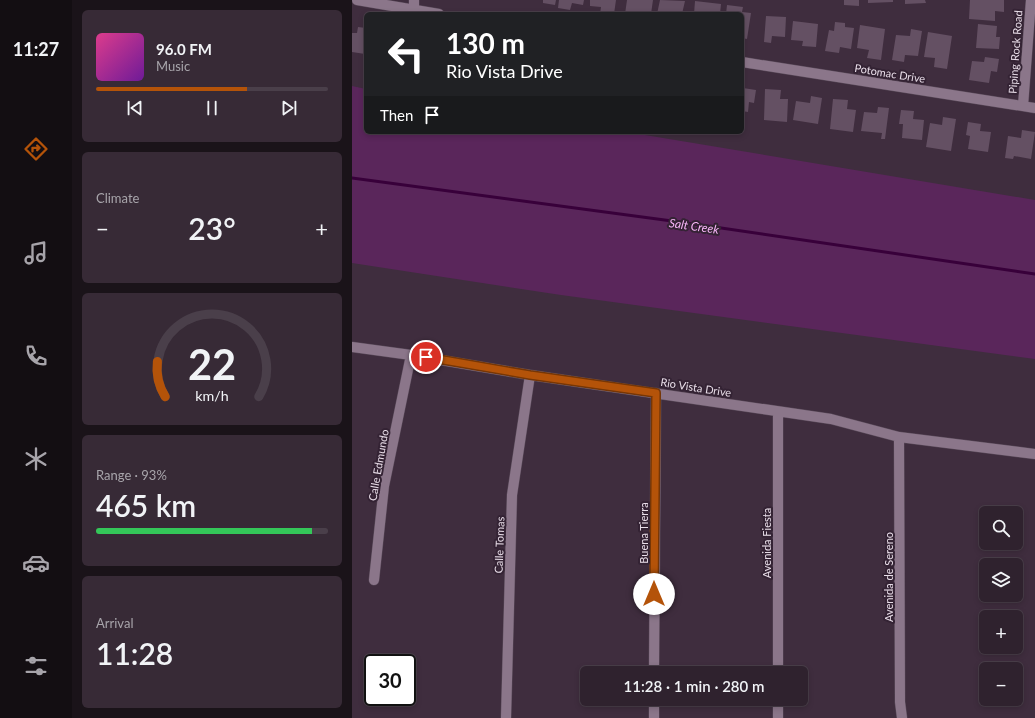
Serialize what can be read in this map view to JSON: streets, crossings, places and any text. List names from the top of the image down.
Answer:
{
  "streets": {
    "street": [
      "Piping Rock Road",
      "Potomac Drive",
      "Rio Vista Drive",
      "Calle Edmundo",
      "Buena Tierra",
      "Avenida Fiesta",
      "Calle Tomas",
      "Avenida de Sereno"
    ]
  },
  "crossings": [
    ["Piping Rock Road", "Potomac Drive"],
    ["Rio Vista Drive", "Calle Edmundo"],
    ["Rio Vista Drive", "Buena Tierra"],
    ["Rio Vista Drive", "Avenida Fiesta"],
    ["Rio Vista Drive", "Calle Tomas"],
    ["Rio Vista Drive", "Avenida de Sereno"]
  ],
  "water": ["Salt Creek"],
  "page": {
    "tabs": "11:27",
    "turn": ["130 m", "Rio Vista Drive"],
    "song": ["96.0 FM", "Music"],
    "then": "Then",
    "tile": [
      "Climate",
      ["Range · 93%", "465 km"],
      ["Arrival", "11:28"]
    ],
    "heat": ["−", "23°", "+"],
    "map_buttons": ["+", "−"],
    "limit": "30",
    "trip": "11:28 · 1 min · 280 m",
    "gauge": ["22", "km/h"]
  }
}
